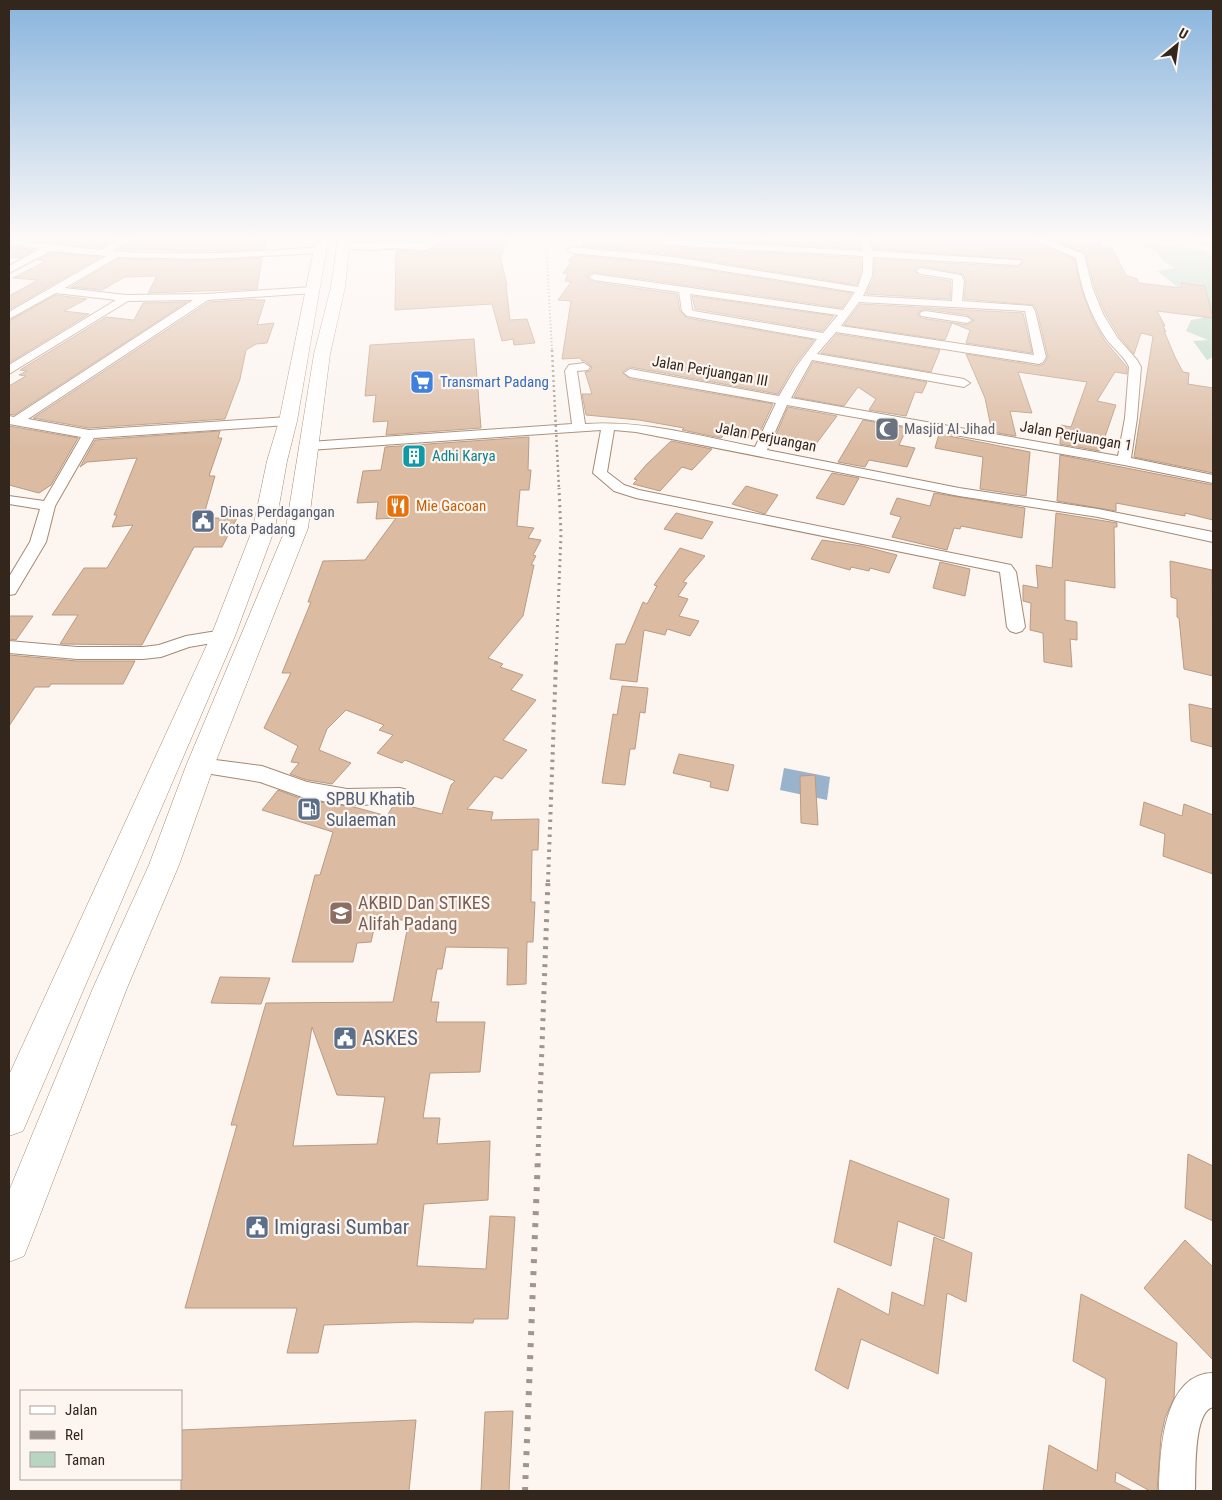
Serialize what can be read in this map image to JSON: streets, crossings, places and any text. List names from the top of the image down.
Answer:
{
  "streets": {
    "street": ["Jalan Perjuangan III", "Jalan Perjuangan 1", "Jalan Perjuangan"]
  },
  "crossings": [
    ["Jalan Perjuangan III", "Jalan Perjuangan 1"]
  ],
  "places": {
    "supermarket": ["Transmart Padang"],
    "mosque": ["Masjid Al Jihad"],
    "building": ["Adhi Karya"],
    "restaurant": ["Mie Gacoan"],
    "public building": ["Dinas Perdagangan Kota Padang", "ASKES", "Imigrasi Sumbar"],
    "fuel station": ["SPBU Khatib Sulaeman"],
    "school or university": ["AKBID Dan STIKES Alifah Padang"]
  },
  "legend": ["Jalan", "Rel", "Taman"],
  "north": "top right"
}
